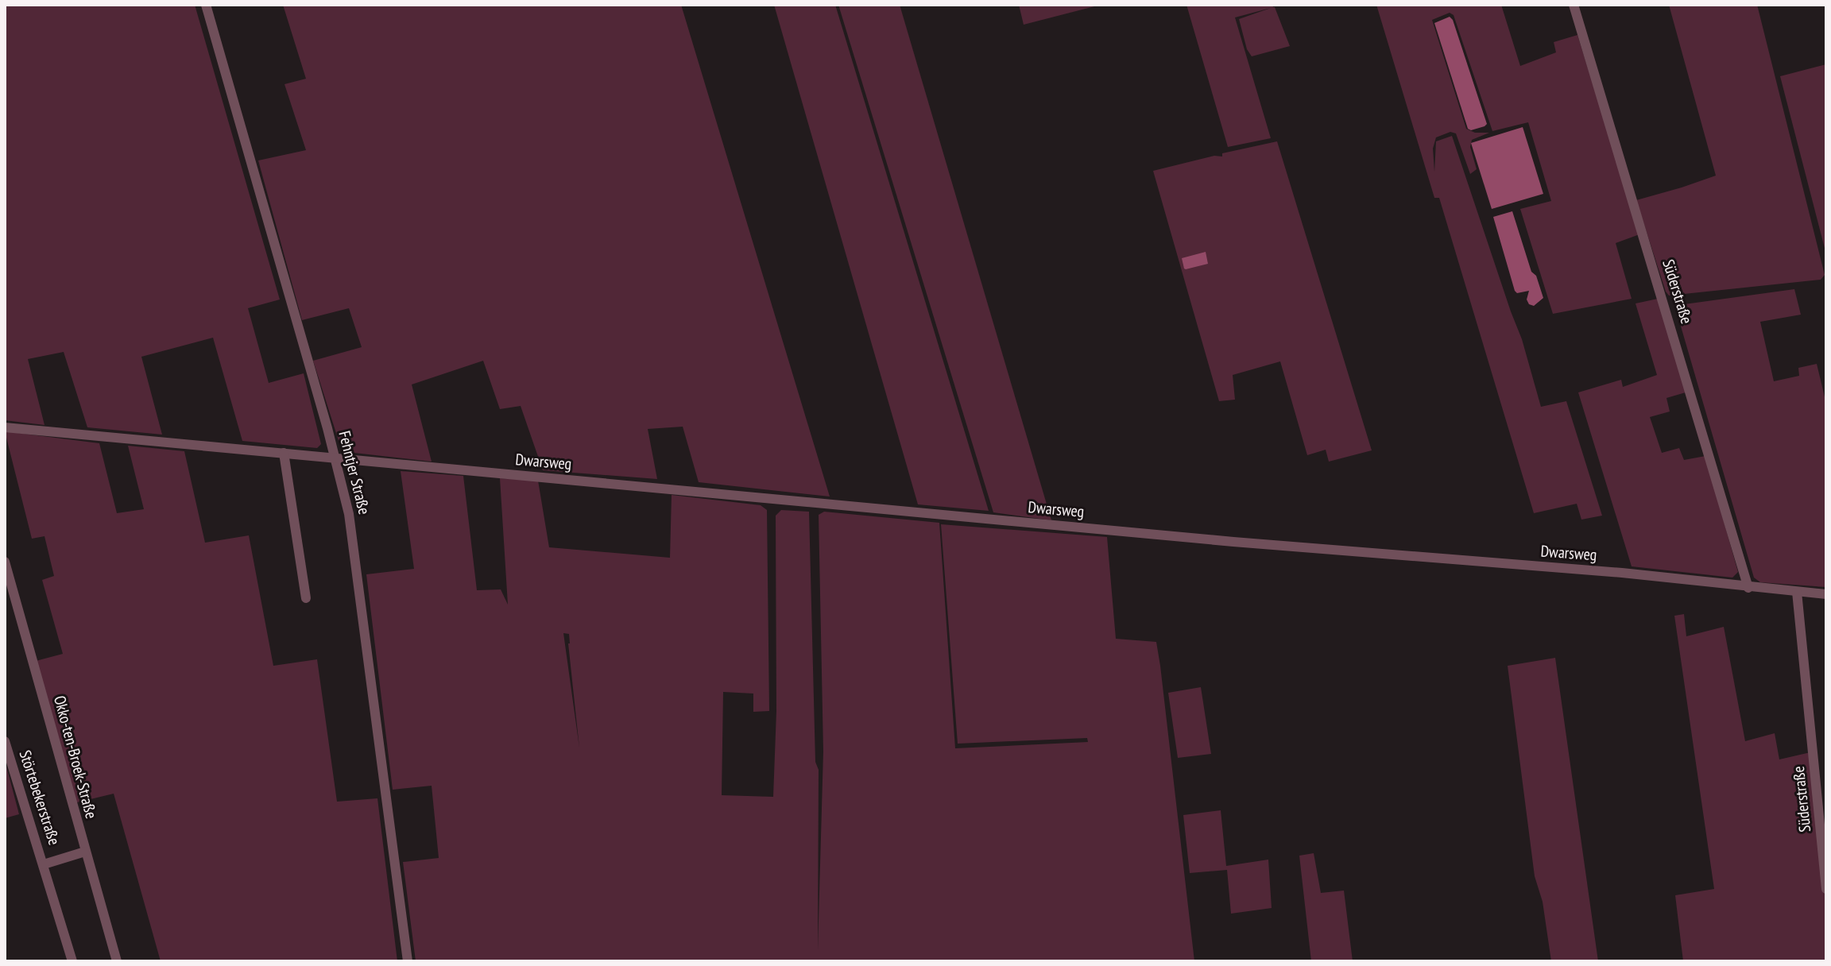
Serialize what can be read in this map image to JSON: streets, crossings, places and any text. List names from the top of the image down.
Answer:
{
  "streets": {
    "street": [
      "Süderstraße",
      "Dwarsweg",
      "Fehntjer Straße",
      "Okko-ten-Broek-Straße",
      "Störtebekerstraße"
    ]
  },
  "crossings": [
    ["Süderstraße", "Dwarsweg"],
    ["Dwarsweg", "Fehntjer Straße"],
    ["Okko-ten-Broek-Straße", "Störtebekerstraße"]
  ]
}
